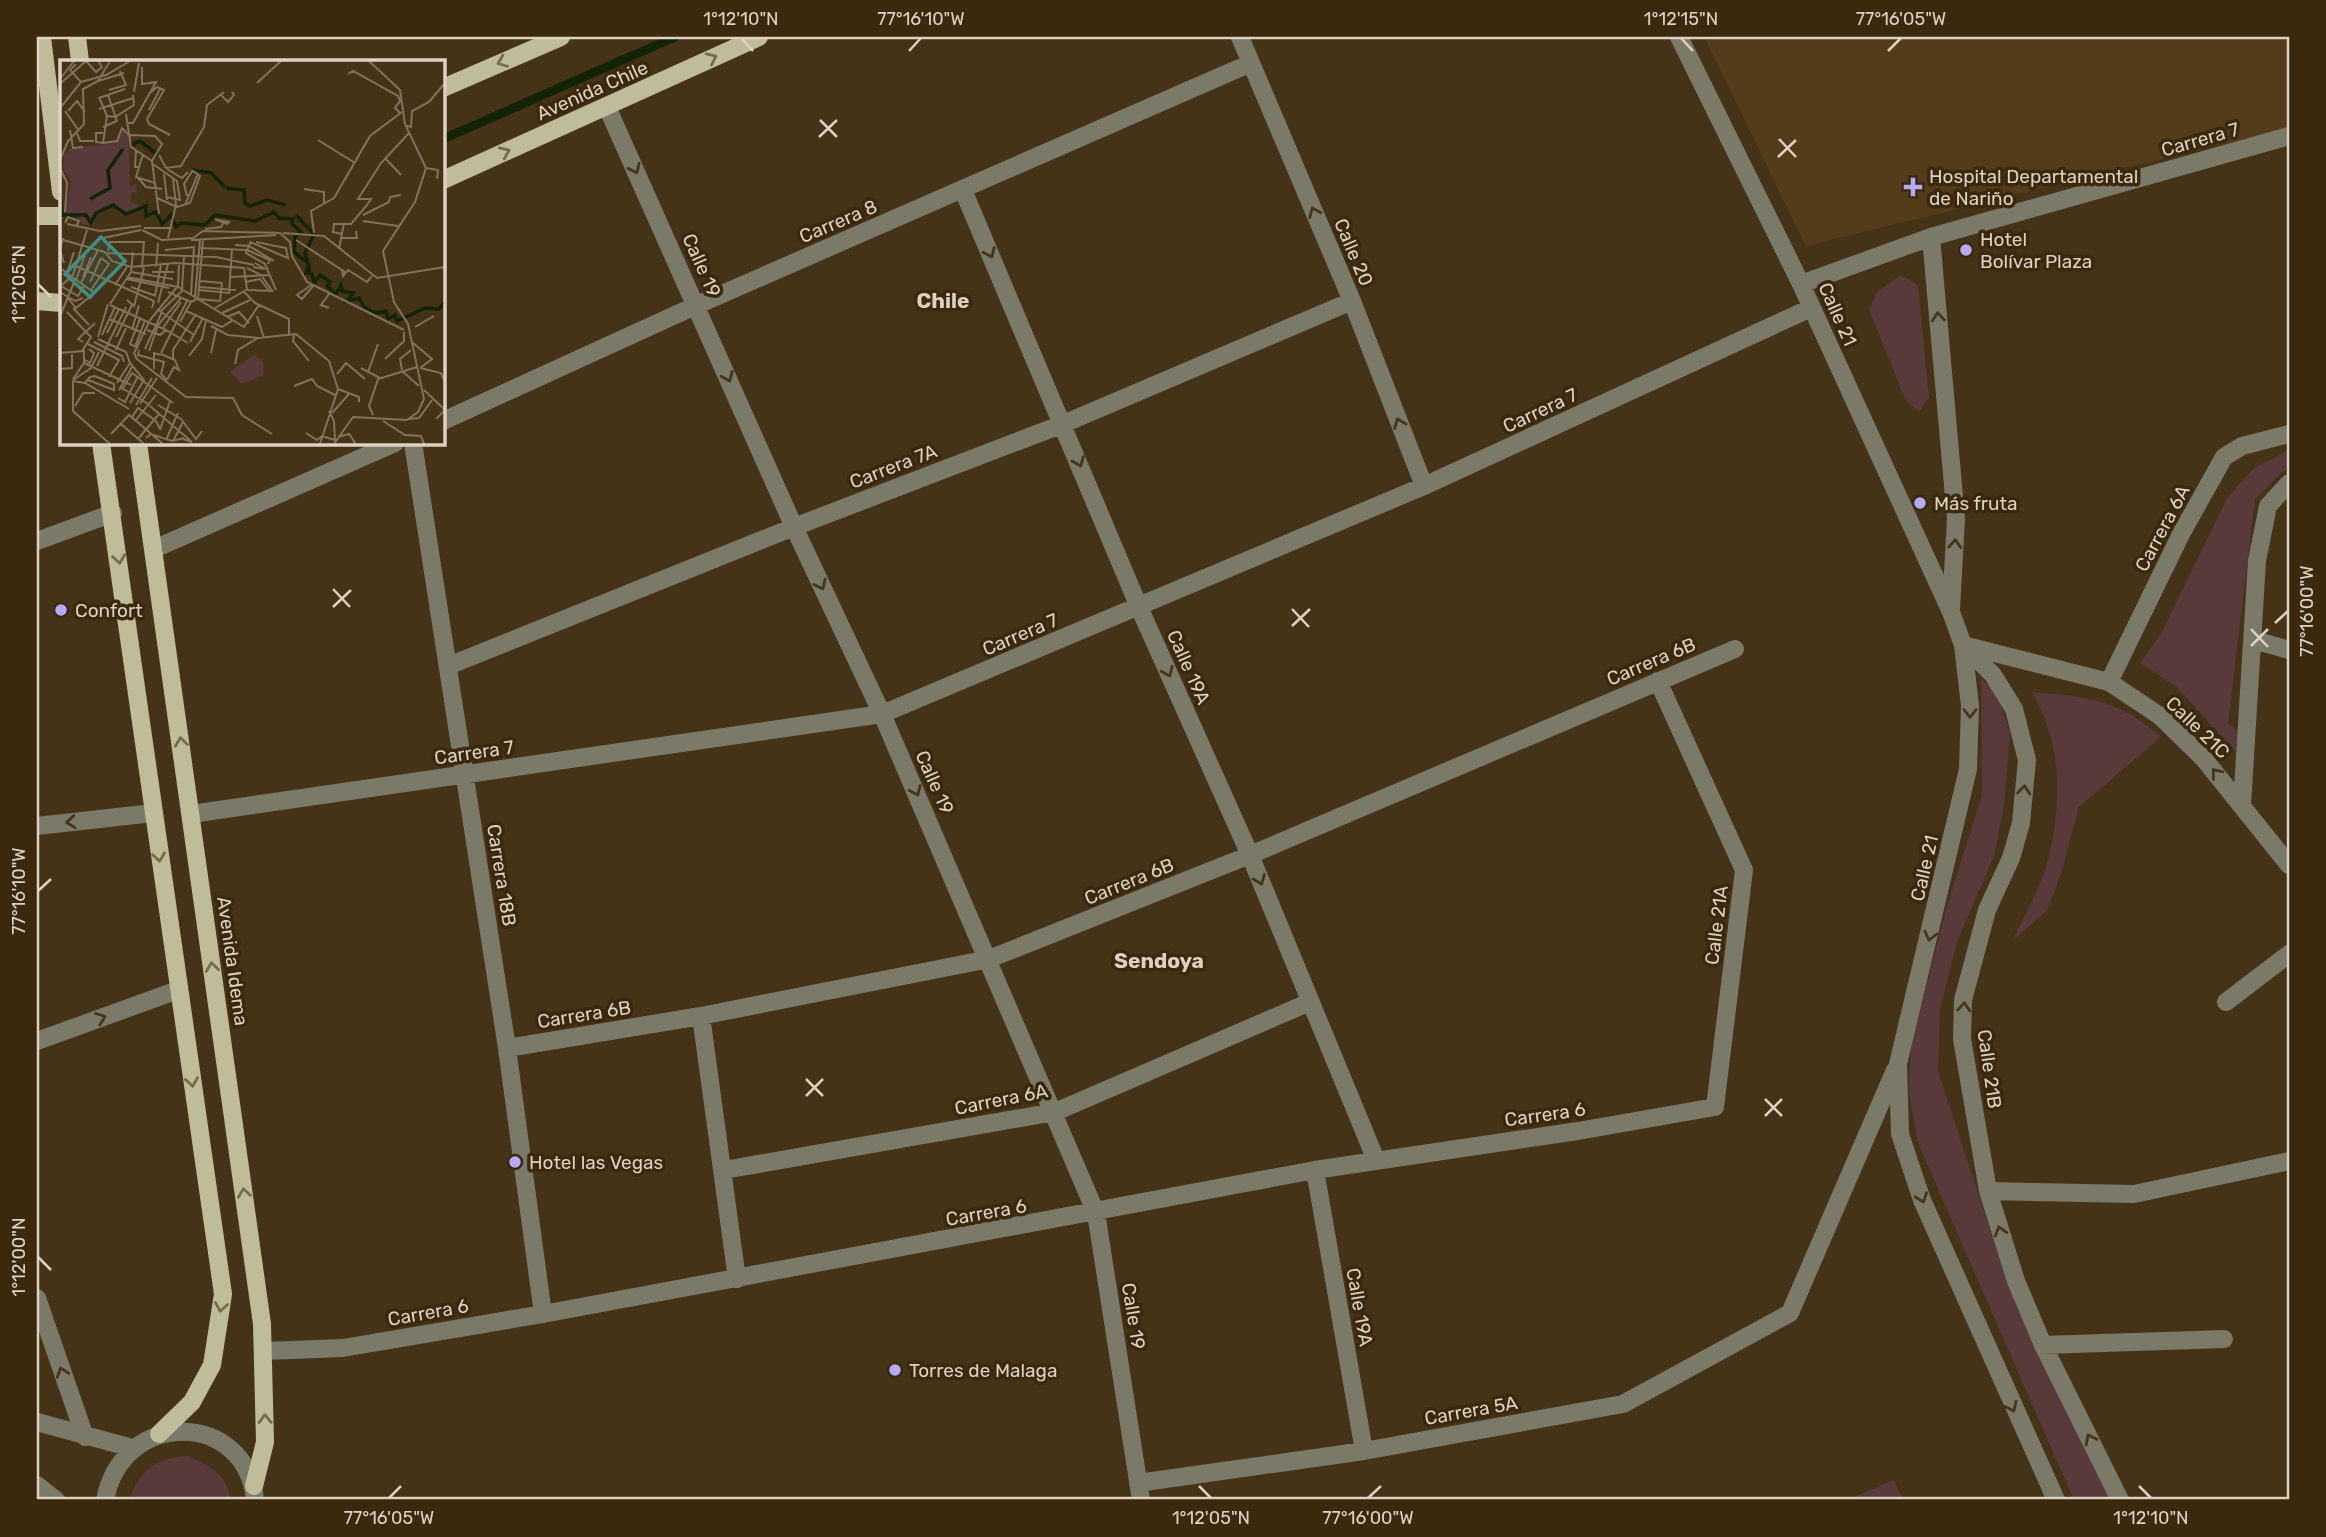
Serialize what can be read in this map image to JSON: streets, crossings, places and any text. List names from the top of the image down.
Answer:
{
  "streets": {
    "main road": ["Avenida Chile", "Avenida Idema"],
    "street": [
      "Carrera 7",
      "Carrera 8",
      "Calle 20",
      "Calle 19",
      "Calle 21",
      "Carrera 7A",
      "Carrera 6A",
      "Carrera 6B",
      "Calle 19A",
      "Calle 21C",
      "Carrera 18B",
      "Calle 21A",
      "Calle 21B",
      "Carrera 6",
      "Carrera 5A"
    ]
  },
  "crossings": [
    ["Avenida Chile", "Calle 19"],
    ["Carrera 7", "Calle 20"],
    ["Carrera 7", "Calle 19"],
    ["Carrera 7", "Calle 21"],
    ["Carrera 7", "Calle 19A"],
    ["Carrera 7", "Carrera 18B"],
    ["Carrera 7", "Avenida Idema"],
    ["Carrera 8", "Calle 20"],
    ["Carrera 8", "Calle 19"],
    ["Carrera 8", "Calle 19A"],
    ["Calle 20", "Carrera 7A"],
    ["Calle 19", "Carrera 7A"],
    ["Calle 19", "Carrera 6A"],
    ["Calle 19", "Carrera 6B"],
    ["Calle 19", "Carrera 6"],
    ["Calle 19", "Carrera 5A"],
    ["Calle 21", "Calle 21C"],
    ["Calle 21", "Calle 21B"],
    ["Calle 21", "Carrera 5A"],
    ["Carrera 7A", "Calle 19A"],
    ["Carrera 7A", "Carrera 18B"],
    ["Carrera 6A", "Calle 19A"],
    ["Carrera 6A", "Calle 21C"],
    ["Carrera 6B", "Calle 19A"],
    ["Carrera 6B", "Carrera 18B"],
    ["Carrera 6B", "Calle 21A"],
    ["Calle 19A", "Carrera 6"],
    ["Calle 19A", "Carrera 5A"],
    ["Calle 21C", "Calle 21B"],
    ["Carrera 18B", "Carrera 6"],
    ["Calle 21A", "Carrera 6"],
    ["Avenida Idema", "Carrera 6"]
  ],
  "one_way": [
    "Calle 20",
    "Calle 19",
    "Calle 19A",
    "Calle 21C",
    "Calle 21B"
  ],
  "districts": ["Chile", "Sendoya"],
  "places": {
    "health": ["Hospital Departamental de Nariño"],
    "other": [
      "Hotel Bolívar Plaza",
      "Más fruta",
      "Confort",
      "Hotel las Vegas",
      "Torres de Malaga"
    ]
  },
  "coordinates": [
    "1°12'10\"N",
    "77°16'10\"W",
    "1°12'15\"N",
    "77°16'05\"W",
    "1°12'05\"N",
    "77°16'00\"W",
    "1°12'00\"N"
  ]
}
